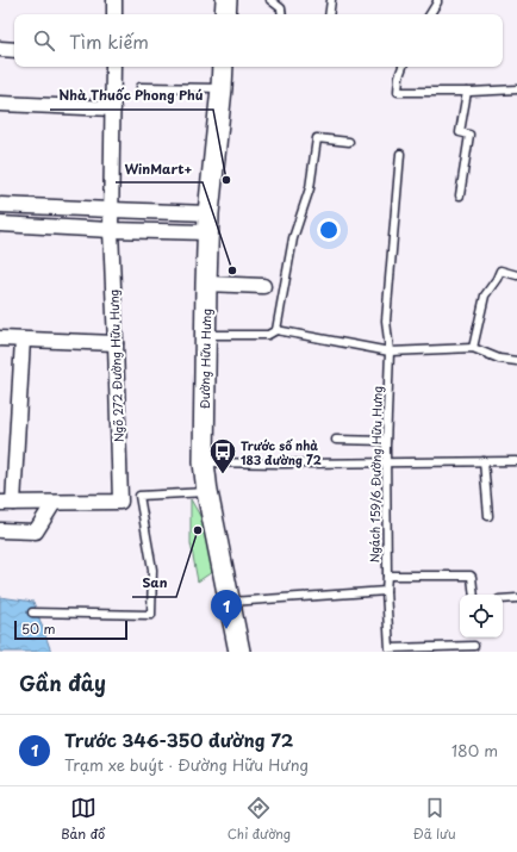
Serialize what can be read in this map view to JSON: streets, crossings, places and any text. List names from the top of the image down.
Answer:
{
  "streets": {
    "main road": ["Đường Hữu Hưng"],
    "street": ["Ngõ 272 Đường Hữu Hưng"],
    "lane": ["Ngách 159/6 Đường Hữu Hưng"]
  },
  "places": {
    "other": ["Nhà Thuốc Phong Phú", "WinMart+", "San"],
    "bus stop": ["Trước số nhà 183 đường 72"]
  },
  "scale_bar": "50 m",
  "page": {
    "search": "Tìm kiếm",
    "pins": "1",
    "scale": "50 m",
    "heading": "Gần đây",
    "list": [
      {
        "mark": "1",
        "name": "Trước 346-350 đường 72",
        "note": "Trạm xe buýt · Đường Hữu Hưng",
        "value": "180 m"
      }
    ],
    "nav": ["Bản đồ", "Chỉ đường", "Đã lưu"]
  }
}
